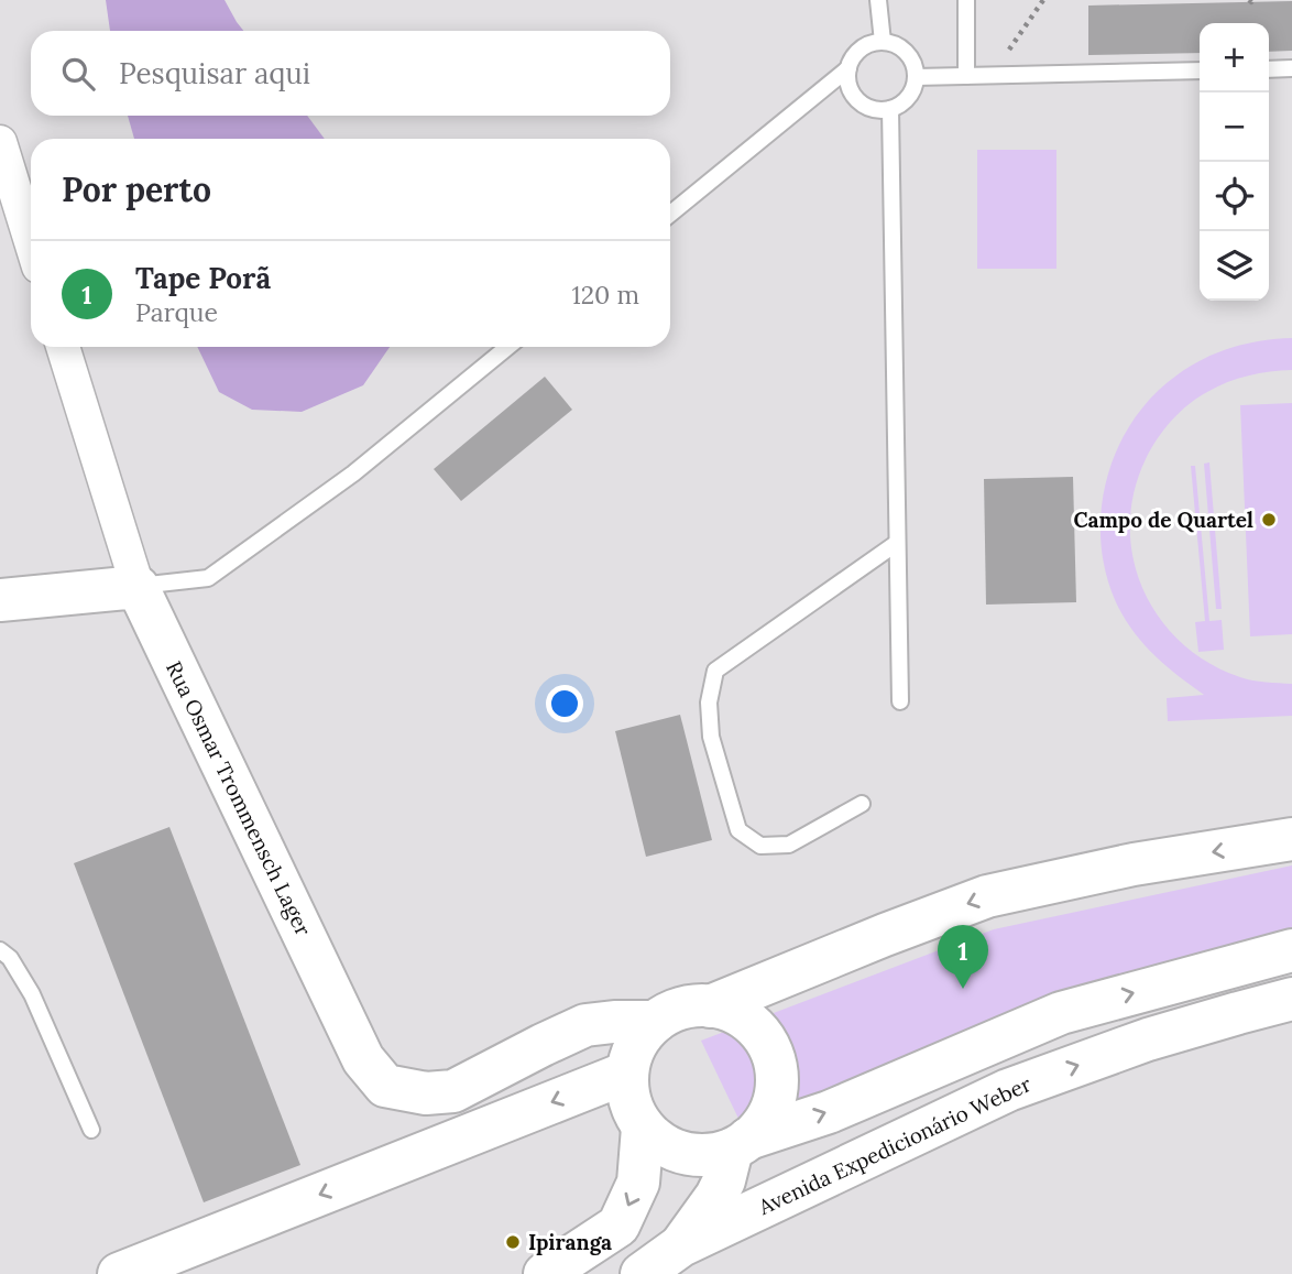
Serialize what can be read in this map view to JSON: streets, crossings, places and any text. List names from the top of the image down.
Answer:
{
  "streets": {
    "main road": ["Rua Osmar Trommensch Lager", "Avenida Expedicionário Weber"]
  },
  "places": ["Campo de Quartel", "Ipiranga"],
  "page": {
    "map_buttons": ["+", "−"],
    "search": "Pesquisar aqui",
    "heading": "Por perto",
    "list": [
      {
        "mark": "1",
        "name": "Tape Porã",
        "note": "Parque",
        "value": "120 m"
      }
    ],
    "pins": "1"
  }
}
